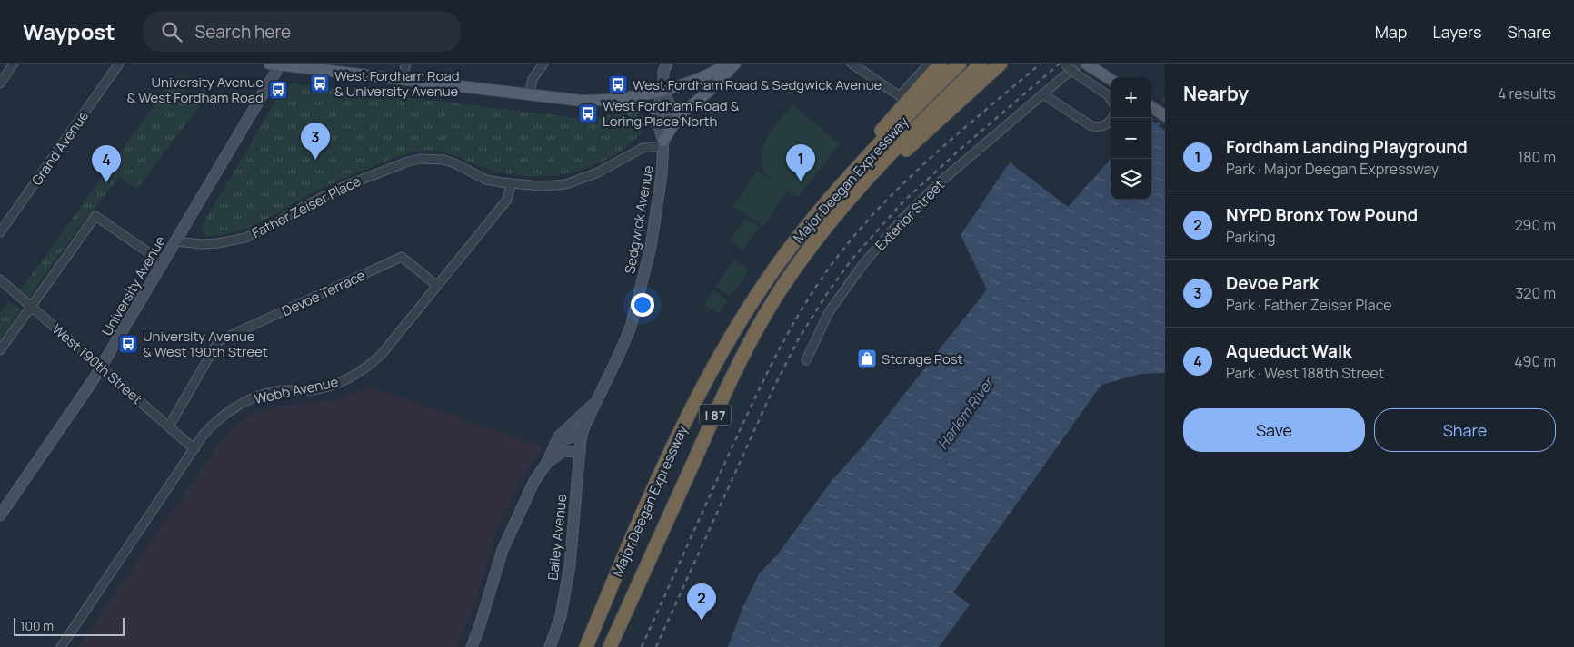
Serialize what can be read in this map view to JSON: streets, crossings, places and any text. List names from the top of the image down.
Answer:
{
  "streets": {
    "highway": ["Major Deegan Expressway", "I 87"],
    "street": [
      "Grand Avenue",
      "Father Zeiser Place",
      "Exterior Street",
      "Sedgwick Avenue",
      "University Avenue",
      "Devoe Terrace",
      "West 190th Street",
      "Webb Avenue",
      "Bailey Avenue"
    ]
  },
  "crossings": [
    ["Father Zeiser Place", "University Avenue"],
    ["Father Zeiser Place", "Webb Avenue"],
    ["Sedgwick Avenue", "Bailey Avenue"],
    ["University Avenue", "West 190th Street"],
    ["Devoe Terrace", "West 190th Street"],
    ["Devoe Terrace", "Webb Avenue"],
    ["West 190th Street", "Webb Avenue"]
  ],
  "water": ["Harlem River"],
  "places": {
    "bus stop": [
      "West Fordham Road & University Avenue",
      "West Fordham Road & Sedgwick Avenue",
      "University Avenue & West Fordham Road",
      "West Fordham Road & Loring Place North",
      "University Avenue & West 190th Street"
    ],
    "shop": ["Storage Post"]
  },
  "scale_bar": "100 m",
  "page": {
    "header": "Waypost",
    "search": "Search here",
    "nav": ["Map", "Layers", "Share"],
    "heading": ["Nearby", "4 results"],
    "map_buttons": ["+", "−"],
    "pins": [
      "3",
      "1",
      "4",
      "2"
    ],
    "list": [
      {
        "mark": "1",
        "name": "Fordham Landing Playground",
        "note": "Park · Major Deegan Expressway",
        "value": "180 m"
      },
      {
        "mark": "2",
        "name": "NYPD Bronx Tow Pound",
        "note": "Parking",
        "value": "290 m"
      },
      {
        "mark": "3",
        "name": "Devoe Park",
        "note": "Park · Father Zeiser Place",
        "value": "320 m"
      },
      {
        "mark": "4",
        "name": "Aqueduct Walk",
        "note": "Park · West 188th Street",
        "value": "490 m"
      }
    ],
    "buttons": ["Save", "Share"],
    "scale": "100 m"
  }
}
